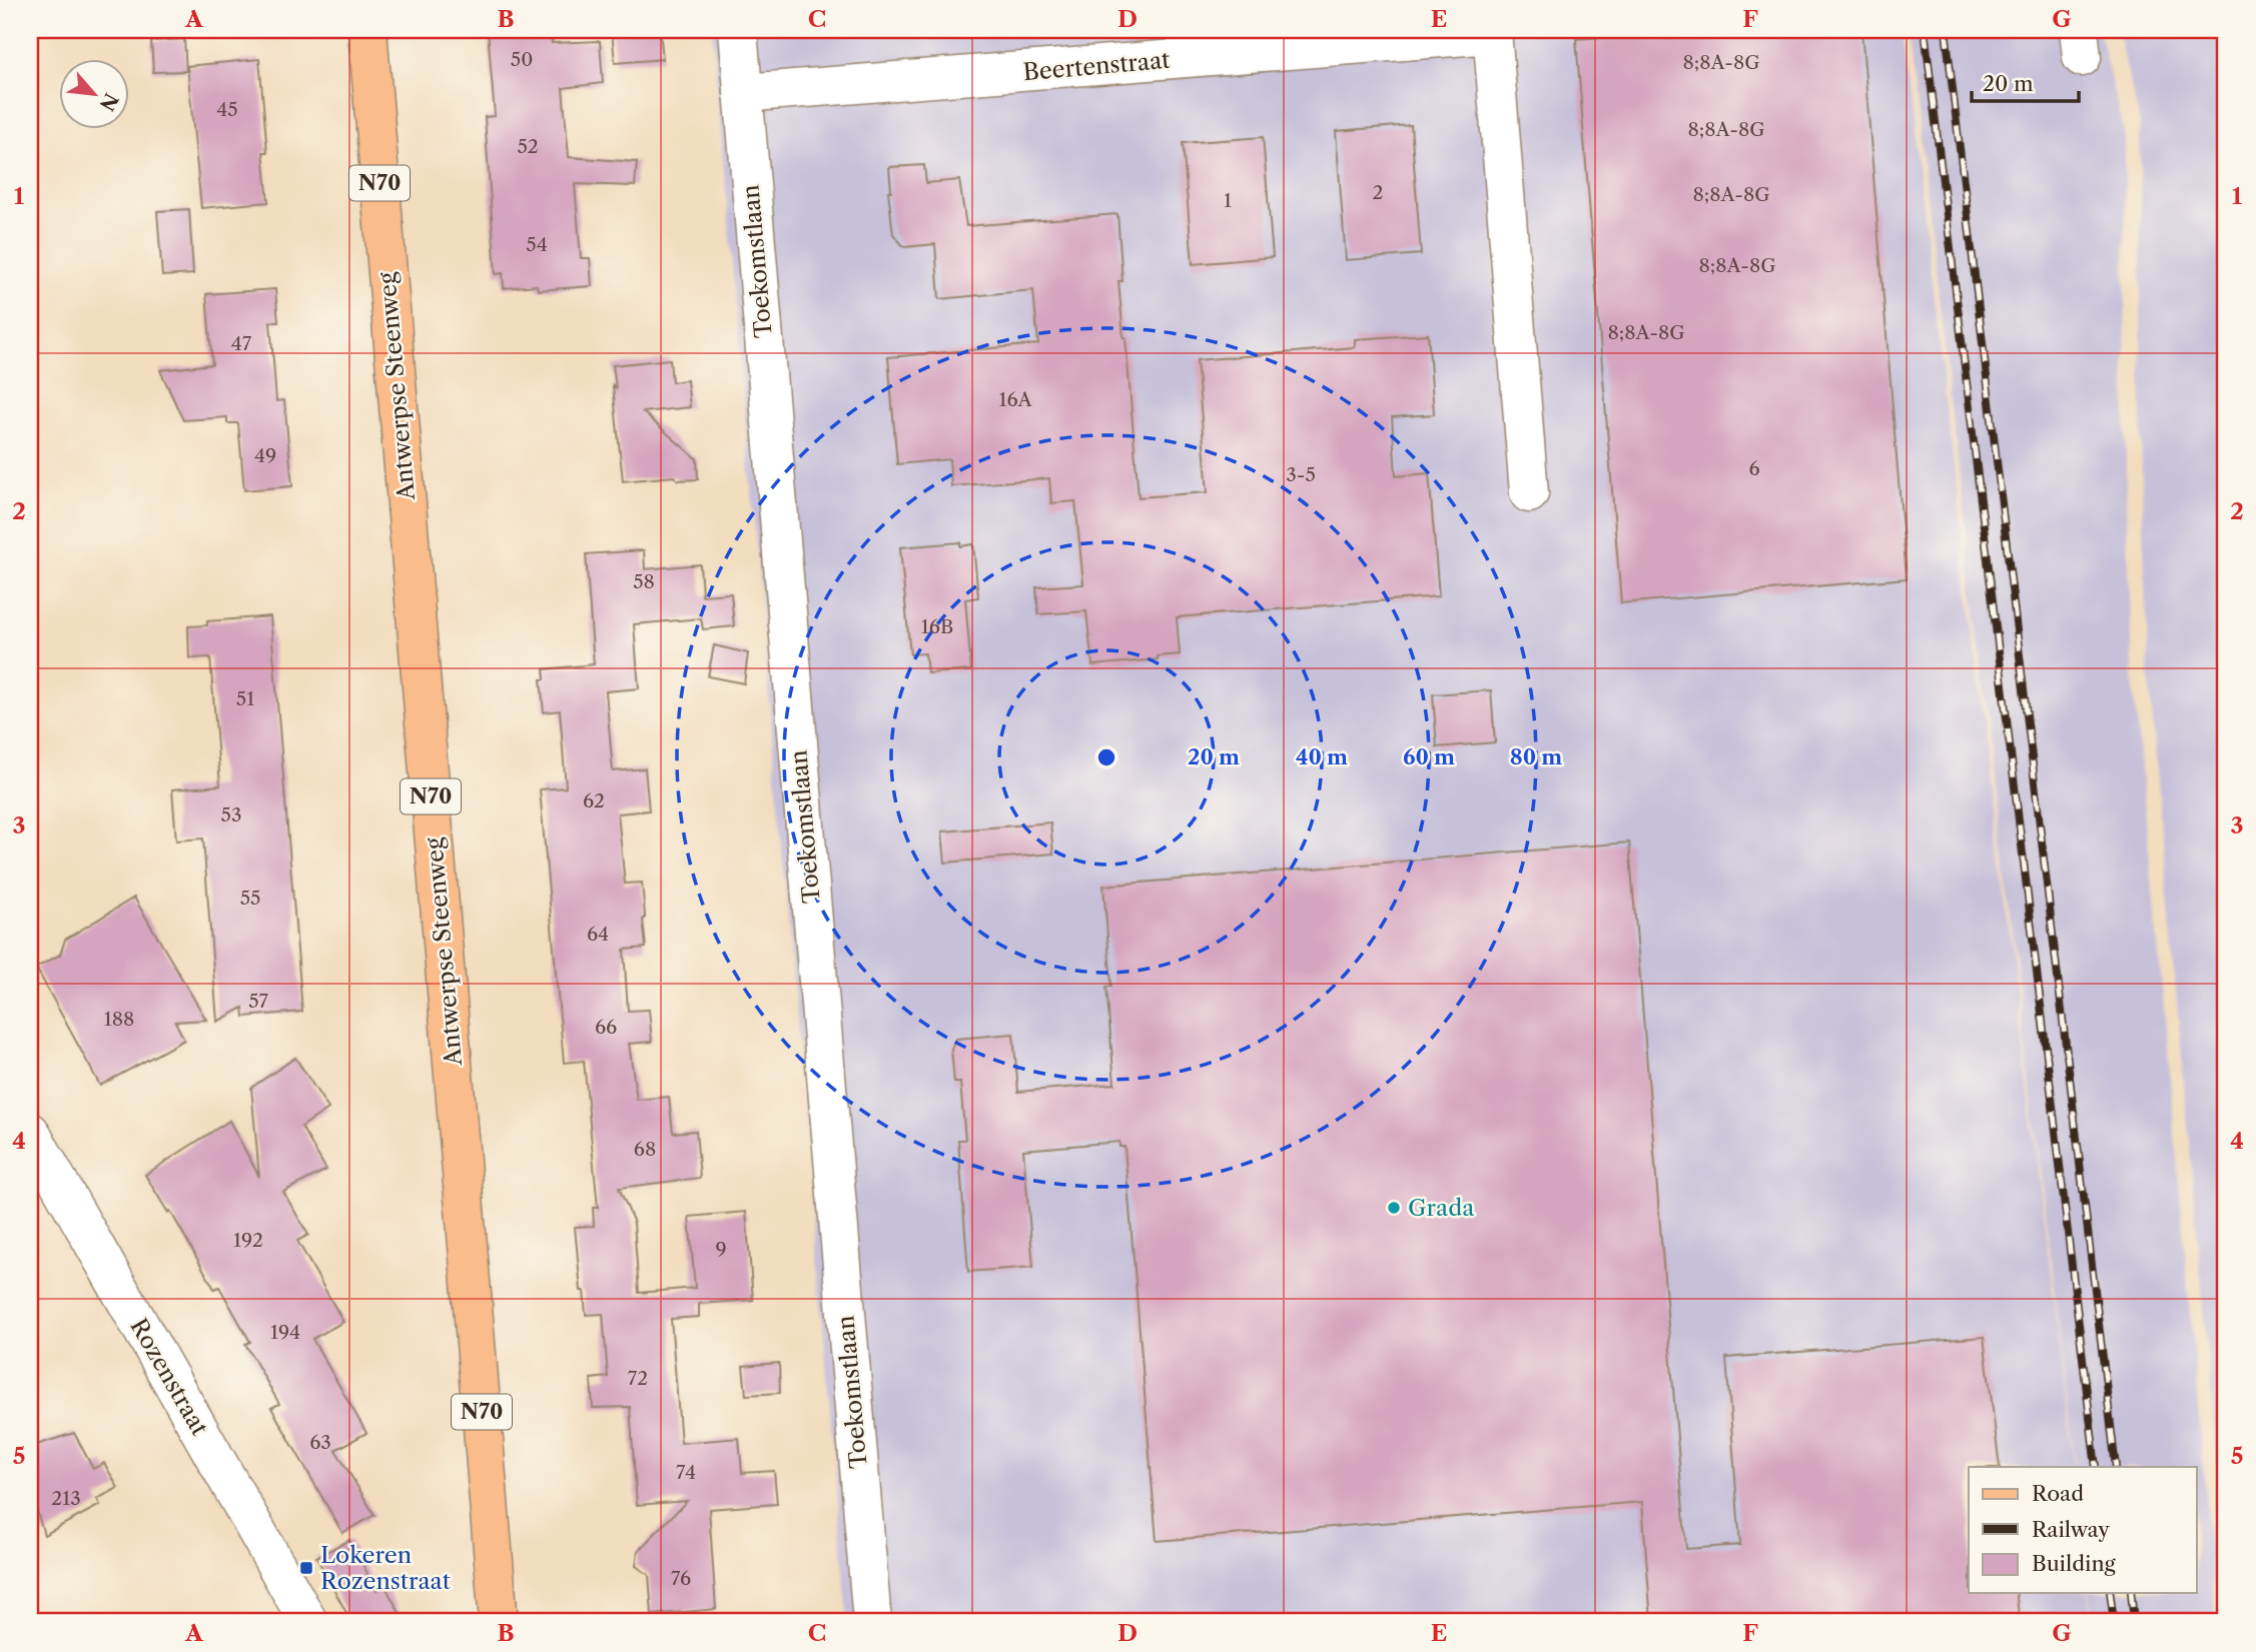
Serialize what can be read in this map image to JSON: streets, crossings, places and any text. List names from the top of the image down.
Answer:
{
  "streets": {
    "main road": ["N70", "Antwerpse Steenweg"],
    "street": ["Beertenstraat", "Toekomstlaan", "Rozenstraat"]
  },
  "crossings": [
    ["Beertenstraat", "Toekomstlaan"]
  ],
  "places": {
    "other": ["Grada"],
    "transit": ["Lokeren Rozenstraat"]
  },
  "house_numbers": [
    "50",
    "8;8A-8G",
    "45",
    "8;8A-8G",
    "52",
    "2",
    "8;8A-8G",
    "1",
    "54",
    "8;8A-8G",
    "8;8A-8G",
    "47",
    "16A",
    "49",
    "6",
    "3-5",
    "58",
    "16B",
    "51",
    "62",
    "53",
    "55",
    "64",
    "57",
    "188",
    "66",
    "68",
    "192",
    "9",
    "194",
    "72",
    "63",
    "74",
    "213",
    "76"
  ],
  "legend": ["Road", "Railway", "Building"],
  "scale_bar": "20 m",
  "north": "bottom right",
  "grid": {
    "columns": [
      "A",
      "B",
      "C",
      "D",
      "E",
      "F",
      "G"
    ],
    "rows": [
      "1",
      "2",
      "3",
      "4",
      "5"
    ]
  },
  "rings": [
    "20 m",
    "40 m",
    "60 m",
    "80 m"
  ]
}
